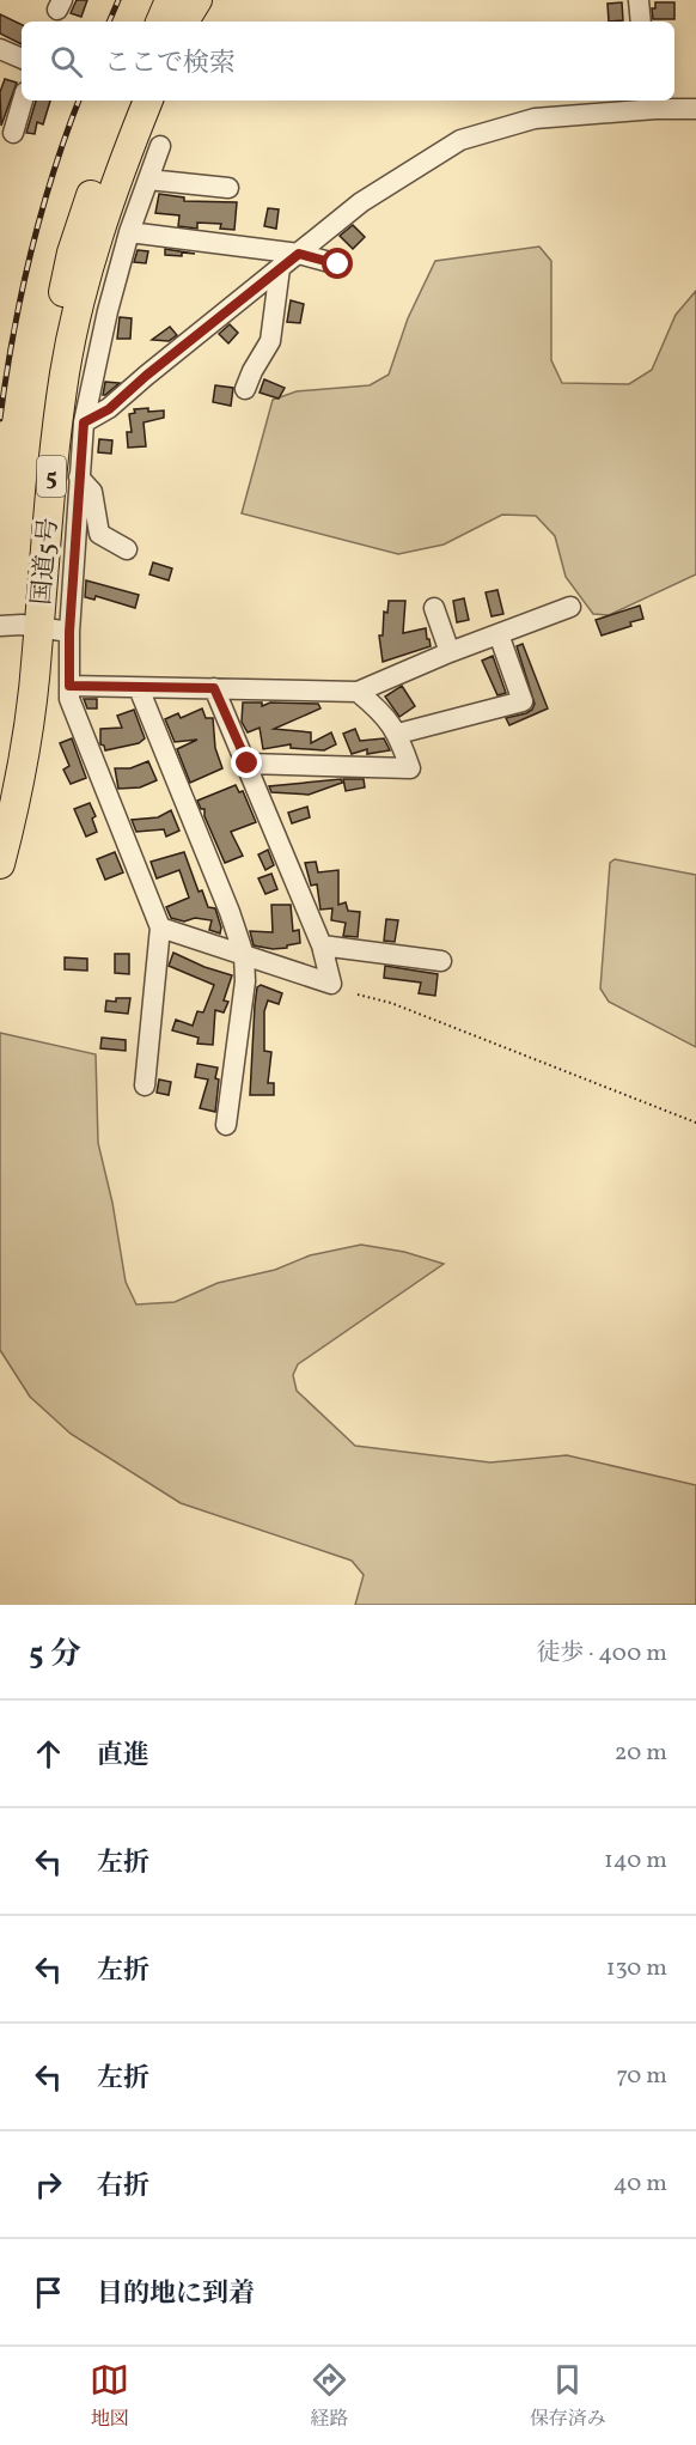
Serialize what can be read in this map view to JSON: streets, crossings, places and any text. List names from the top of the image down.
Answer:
{
  "streets": {
    "highway": ["5", "国道5号"]
  },
  "page": {
    "search": "ここで検索",
    "heading": ["5 分", "徒歩 · 400 m"],
    "list": [
      ["直進", "20 m"],
      ["左折", "140 m"],
      ["左折", "130 m"],
      ["左折", "70 m"],
      ["右折", "40 m"],
      "目的地に到着"
    ],
    "nav": ["地図", "経路", "保存済み"]
  }
}
